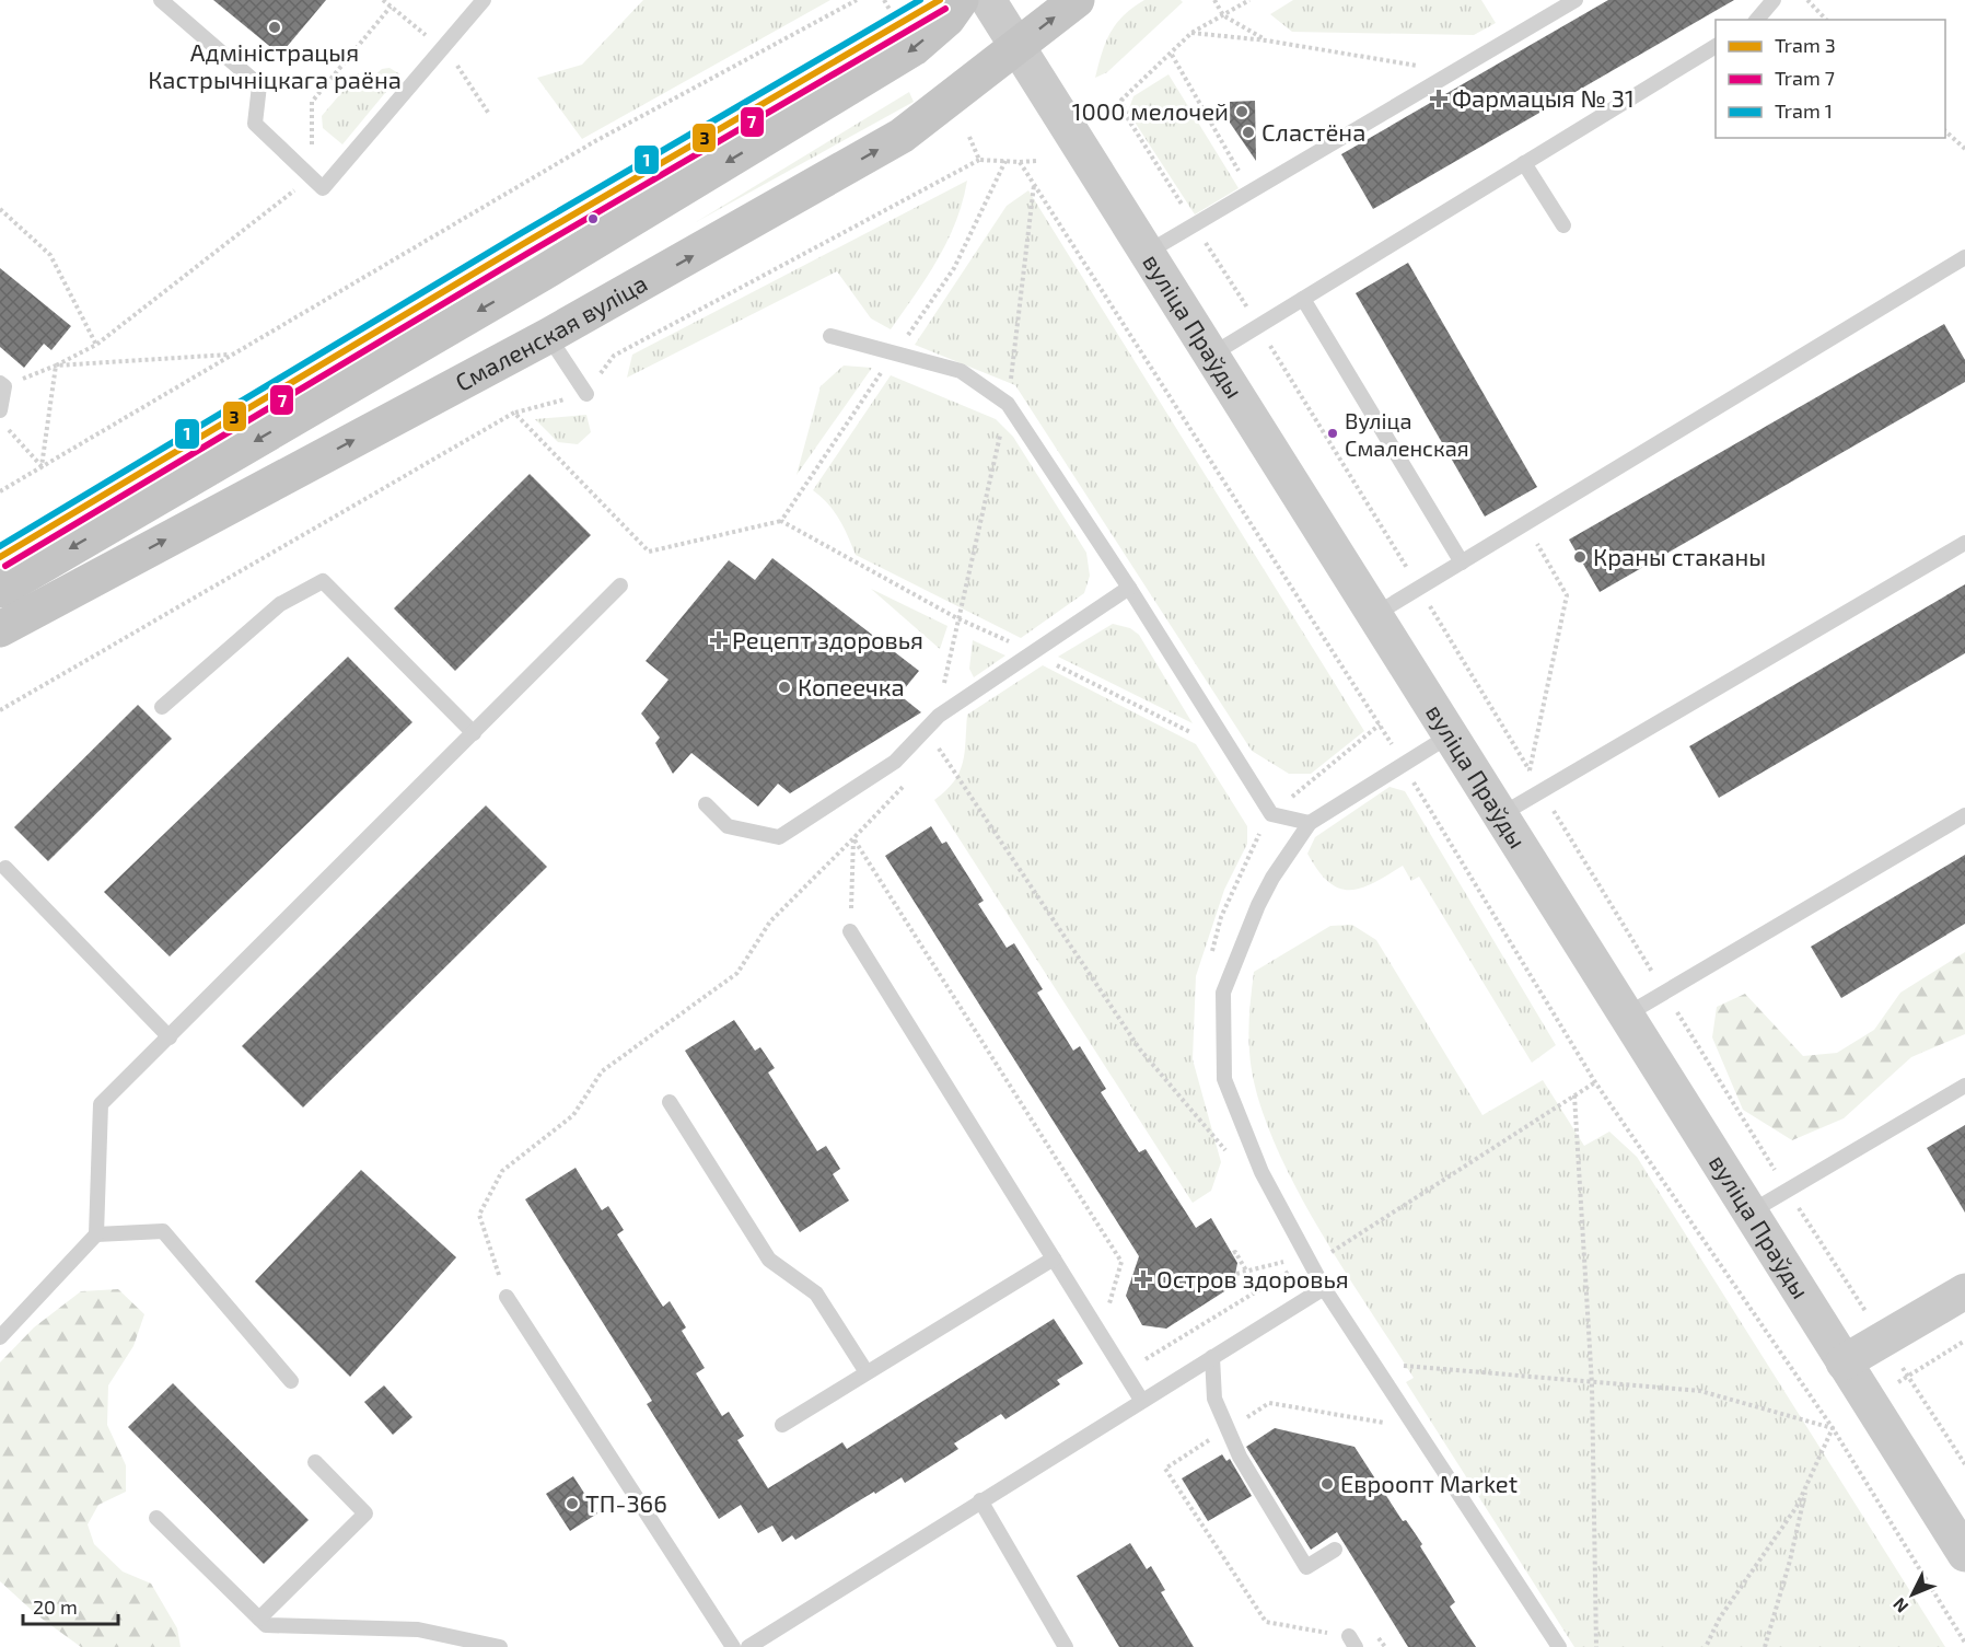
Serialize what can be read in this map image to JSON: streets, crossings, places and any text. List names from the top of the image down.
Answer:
{
  "streets": {
    "main road": ["вуліца Праўды", "Смаленская вуліца"]
  },
  "crossings": [
    ["вуліца Праўды", "Смаленская вуліца"]
  ],
  "places": {
    "other": [
      "Адміністрацыя Кастрычніцкага раёна",
      "1000 мелочей",
      "Сластёна",
      "Вуліца Смаленская",
      "Краны стаканы",
      "Копеечка",
      "Евроопт Market",
      "ТП-366"
    ],
    "health": ["Фармацыя № 31", "Рецепт здоровья", "Остров здоровья"]
  },
  "lines": ["tram line 3", "tram line 1", "tram line 7"],
  "legend": ["Tram 3", "Tram 7", "Tram 1"],
  "scale_bar": "20 m",
  "north": "bottom left"
}
